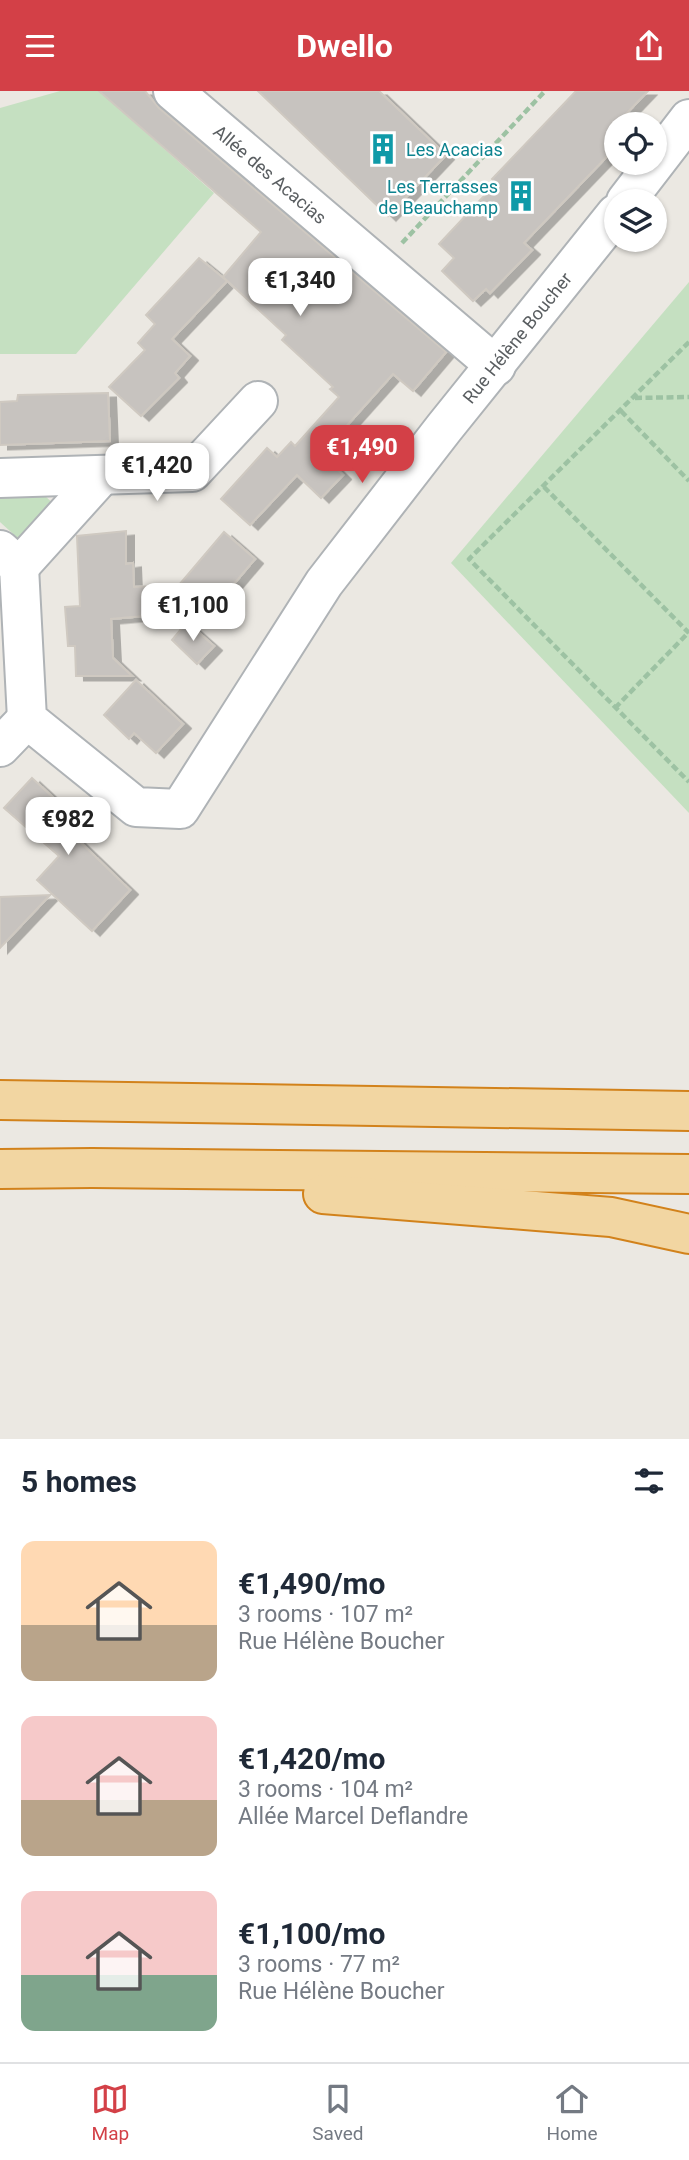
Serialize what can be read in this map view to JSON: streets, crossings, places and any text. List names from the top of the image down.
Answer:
{
  "streets": {
    "street": ["Allée des Acacias", "Rue Hélène Boucher"]
  },
  "crossings": [
    ["Allée des Acacias", "Rue Hélène Boucher"]
  ],
  "places": {
    "building": ["Les Acacias", "Les Terrasses de Beauchamp"]
  },
  "page": {
    "header": "Dwello",
    "price": [
      "€1,340",
      "€1,490",
      "€1,420",
      "€1,100",
      "€982"
    ],
    "heading": "5 homes",
    "list": [
      {
        "name": "€1,490/mo",
        "note": "3 rooms · 107 m² · Rue Hélène Boucher"
      },
      {
        "name": "€1,420/mo",
        "note": "3 rooms · 104 m² · Allée Marcel Deflandre"
      },
      {
        "name": "€1,100/mo",
        "note": "3 rooms · 77 m² · Rue Hélène Boucher"
      }
    ],
    "tabs": ["Map", "Saved", "Home"]
  }
}
